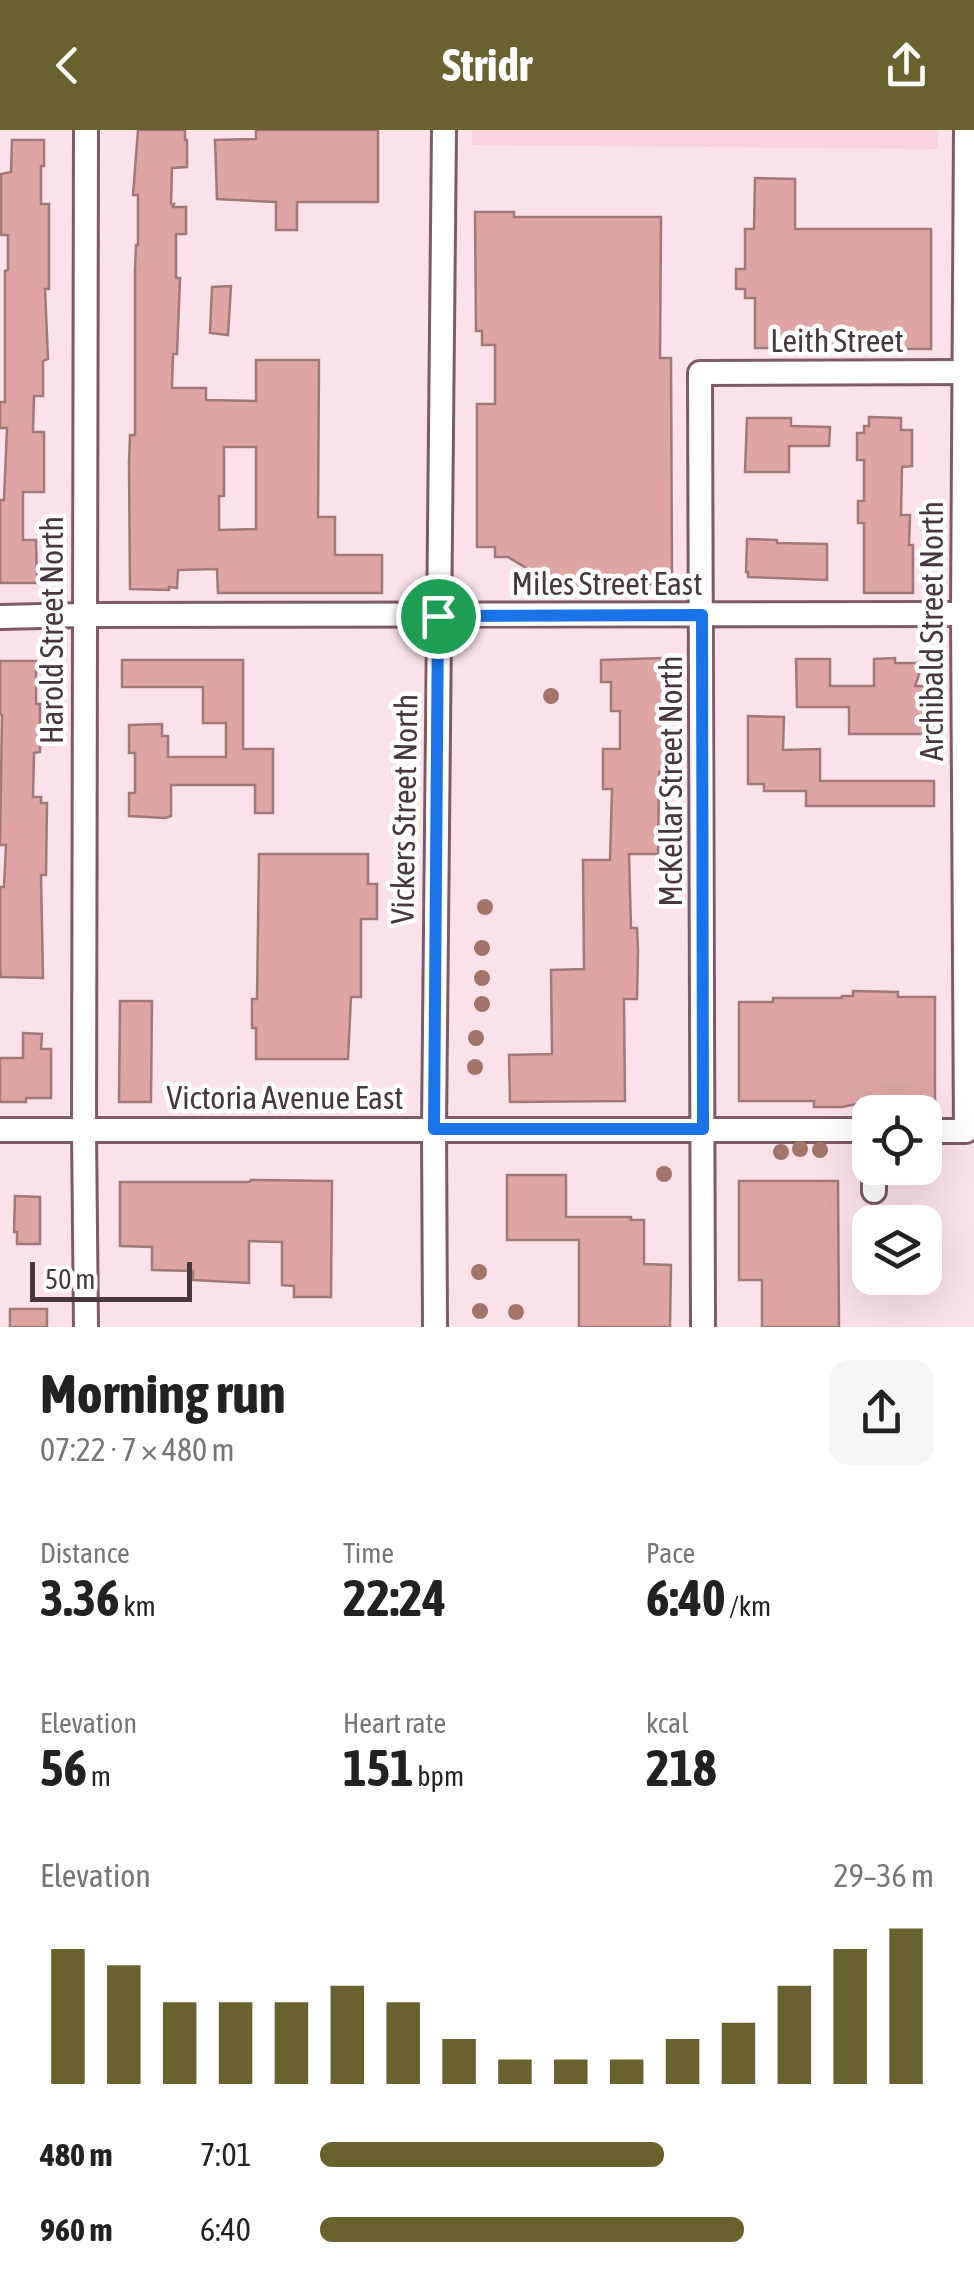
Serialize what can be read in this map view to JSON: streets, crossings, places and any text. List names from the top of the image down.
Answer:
{
  "streets": {
    "street": [
      "Leith Street",
      "Miles Street East",
      "Harold Street North",
      "Archibald Street North",
      "McKellar Street North",
      "Vickers Street North",
      "Victoria Avenue East"
    ]
  },
  "crossings": [
    ["Leith Street", "Archibald Street North"],
    ["Leith Street", "McKellar Street North"],
    ["Miles Street East", "Harold Street North"],
    ["Miles Street East", "Archibald Street North"],
    ["Miles Street East", "McKellar Street North"],
    ["Miles Street East", "Vickers Street North"],
    ["Harold Street North", "Victoria Avenue East"],
    ["McKellar Street North", "Victoria Avenue East"],
    ["Vickers Street North", "Victoria Avenue East"]
  ],
  "scale_bar": "50 m",
  "page": {
    "header": "Stridr",
    "scale": "50 m",
    "heading": ["Morning run", "07:22 · 7 × 480 m"],
    "stats": [
      ["Distance", "3.36 km"],
      ["Time", "22:24"],
      ["Pace", "6:40 /km"],
      ["Elevation", "56 m"],
      ["Heart rate", "151 bpm"],
      ["kcal", "218"]
    ],
    "chart": ["Elevation", "29–36 m"],
    "list": [
      {
        "name": "480 m",
        "note": "7:01"
      },
      {
        "name": "960 m",
        "note": "6:40"
      }
    ]
  }
}
